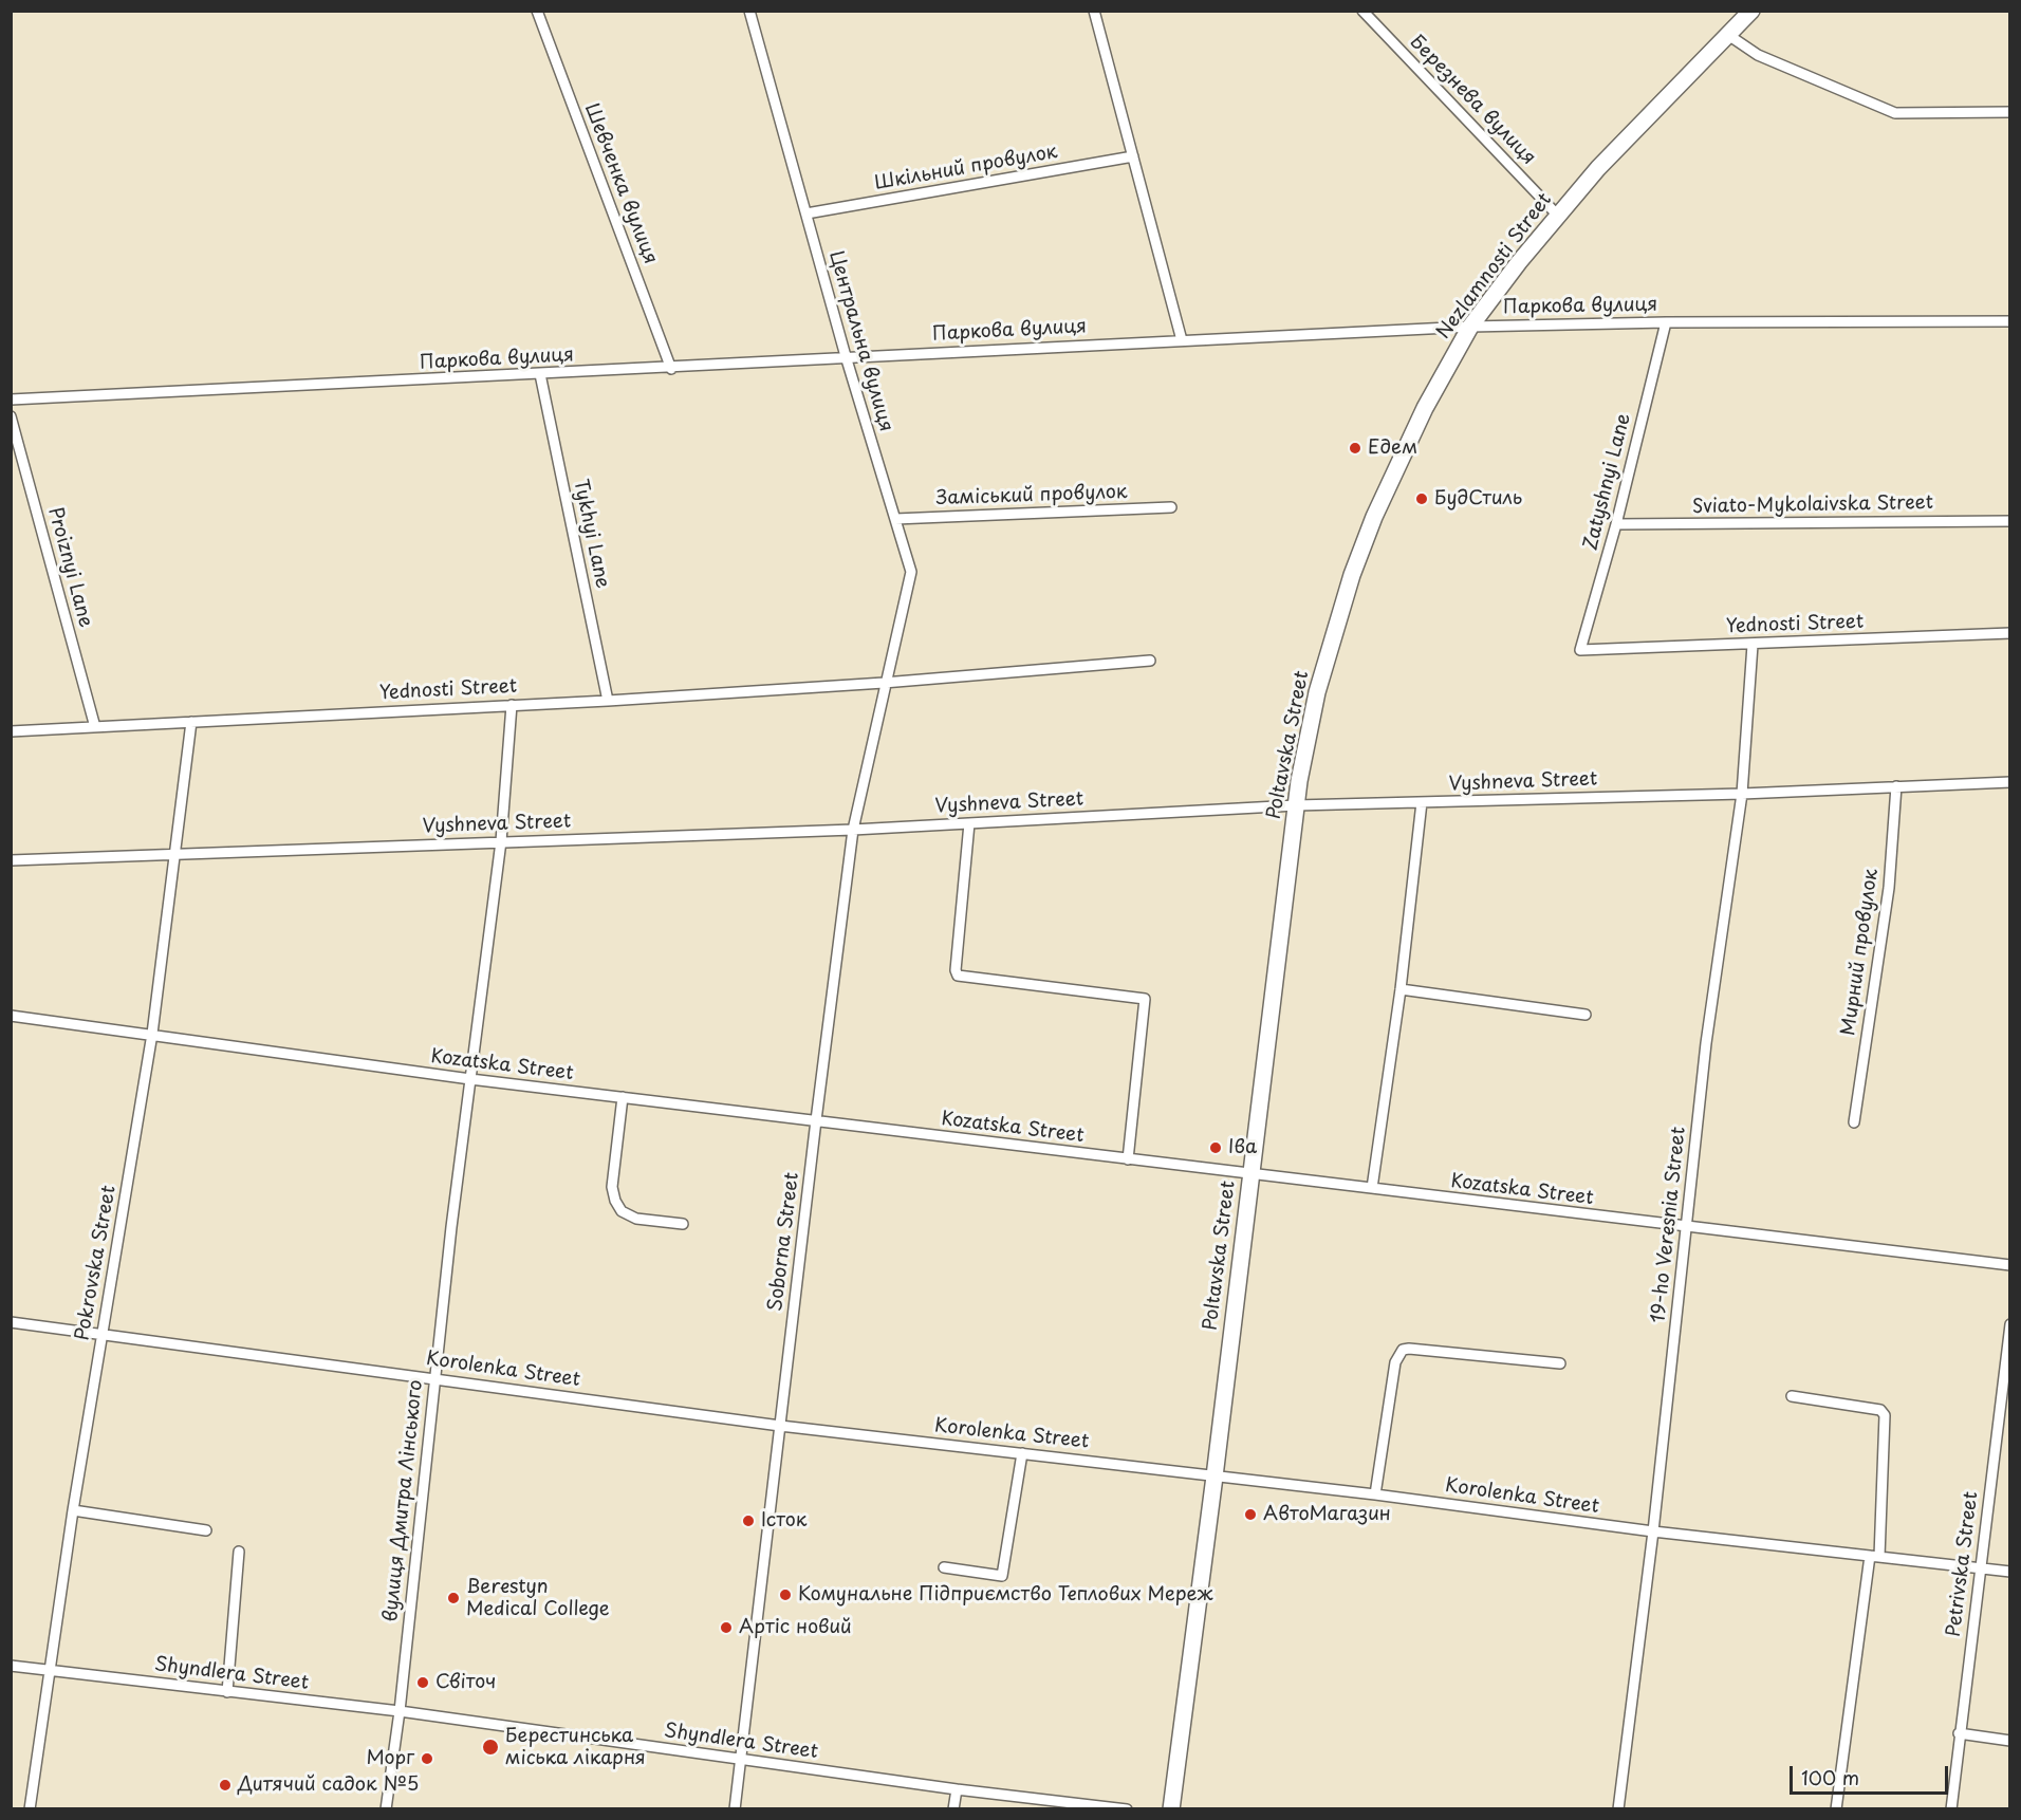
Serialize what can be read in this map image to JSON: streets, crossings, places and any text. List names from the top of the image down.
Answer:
{
  "streets": {
    "highway": ["Nezlamnosti Street", "Poltavska Street"],
    "street": [
      "Березнева вулиця",
      "Шкільний провулок",
      "Шевченка вулиця",
      "Паркова вулиця",
      "Центральна вулиця",
      "Zatyshnyi Lane",
      "Заміський провулок",
      "Sviato-Mykolaivska Street",
      "Tykhyi Lane",
      "Proiznyi Lane",
      "Yednosti Street",
      "Vyshneva Street",
      "Мирний провулок",
      "Kozatska Street",
      "19-ho Veresnia Street",
      "Soborna Street",
      "Pokrovska Street",
      "Korolenka Street",
      "вулиця Дмитра Лінського",
      "Petrivska Street",
      "Shyndlera Street"
    ]
  },
  "crossings": [
    ["Березнева вулиця", "Nezlamnosti Street"],
    ["Шкільний провулок", "Центральна вулиця"],
    ["Шевченка вулиця", "Паркова вулиця"],
    ["Nezlamnosti Street", "Паркова вулиця"],
    ["Nezlamnosti Street", "Poltavska Street"],
    ["Паркова вулиця", "Центральна вулиця"],
    ["Паркова вулиця", "Zatyshnyi Lane"],
    ["Паркова вулиця", "Tykhyi Lane"],
    ["Центральна вулиця", "Заміський провулок"],
    ["Центральна вулиця", "Yednosti Street"],
    ["Центральна вулиця", "Soborna Street"],
    ["Zatyshnyi Lane", "Sviato-Mykolaivska Street"],
    ["Zatyshnyi Lane", "Yednosti Street"],
    ["Tykhyi Lane", "Yednosti Street"],
    ["Proiznyi Lane", "Yednosti Street"],
    ["Yednosti Street", "19-ho Veresnia Street"],
    ["Yednosti Street", "Soborna Street"],
    ["Yednosti Street", "Pokrovska Street"],
    ["Yednosti Street", "вулиця Дмитра Лінського"],
    ["Poltavska Street", "Vyshneva Street"],
    ["Poltavska Street", "Kozatska Street"],
    ["Poltavska Street", "Korolenka Street"],
    ["Vyshneva Street", "Мирний провулок"],
    ["Vyshneva Street", "19-ho Veresnia Street"],
    ["Vyshneva Street", "Soborna Street"],
    ["Vyshneva Street", "Pokrovska Street"],
    ["Vyshneva Street", "вулиця Дмитра Лінського"],
    ["Kozatska Street", "19-ho Veresnia Street"],
    ["Kozatska Street", "Soborna Street"],
    ["Kozatska Street", "Pokrovska Street"],
    ["Kozatska Street", "вулиця Дмитра Лінського"],
    ["19-ho Veresnia Street", "Korolenka Street"],
    ["Soborna Street", "Korolenka Street"],
    ["Soborna Street", "Shyndlera Street"],
    ["Pokrovska Street", "Korolenka Street"],
    ["Pokrovska Street", "Shyndlera Street"],
    ["Korolenka Street", "вулиця Дмитра Лінського"],
    ["Korolenka Street", "Petrivska Street"],
    ["вулиця Дмитра Лінського", "Shyndlera Street"]
  ],
  "places": [
    "Едем",
    "БудСтиль",
    "Іва",
    "АвтоМагазин",
    "Істок",
    "Комунальне Підприємство Теплових Мереж",
    "Berestyn Medical College",
    "Артіс новий",
    "Світоч",
    "Берестинська міська лікарня",
    "Морг",
    "Дитячий садок №5"
  ],
  "scale_bar": "100 m"
}
